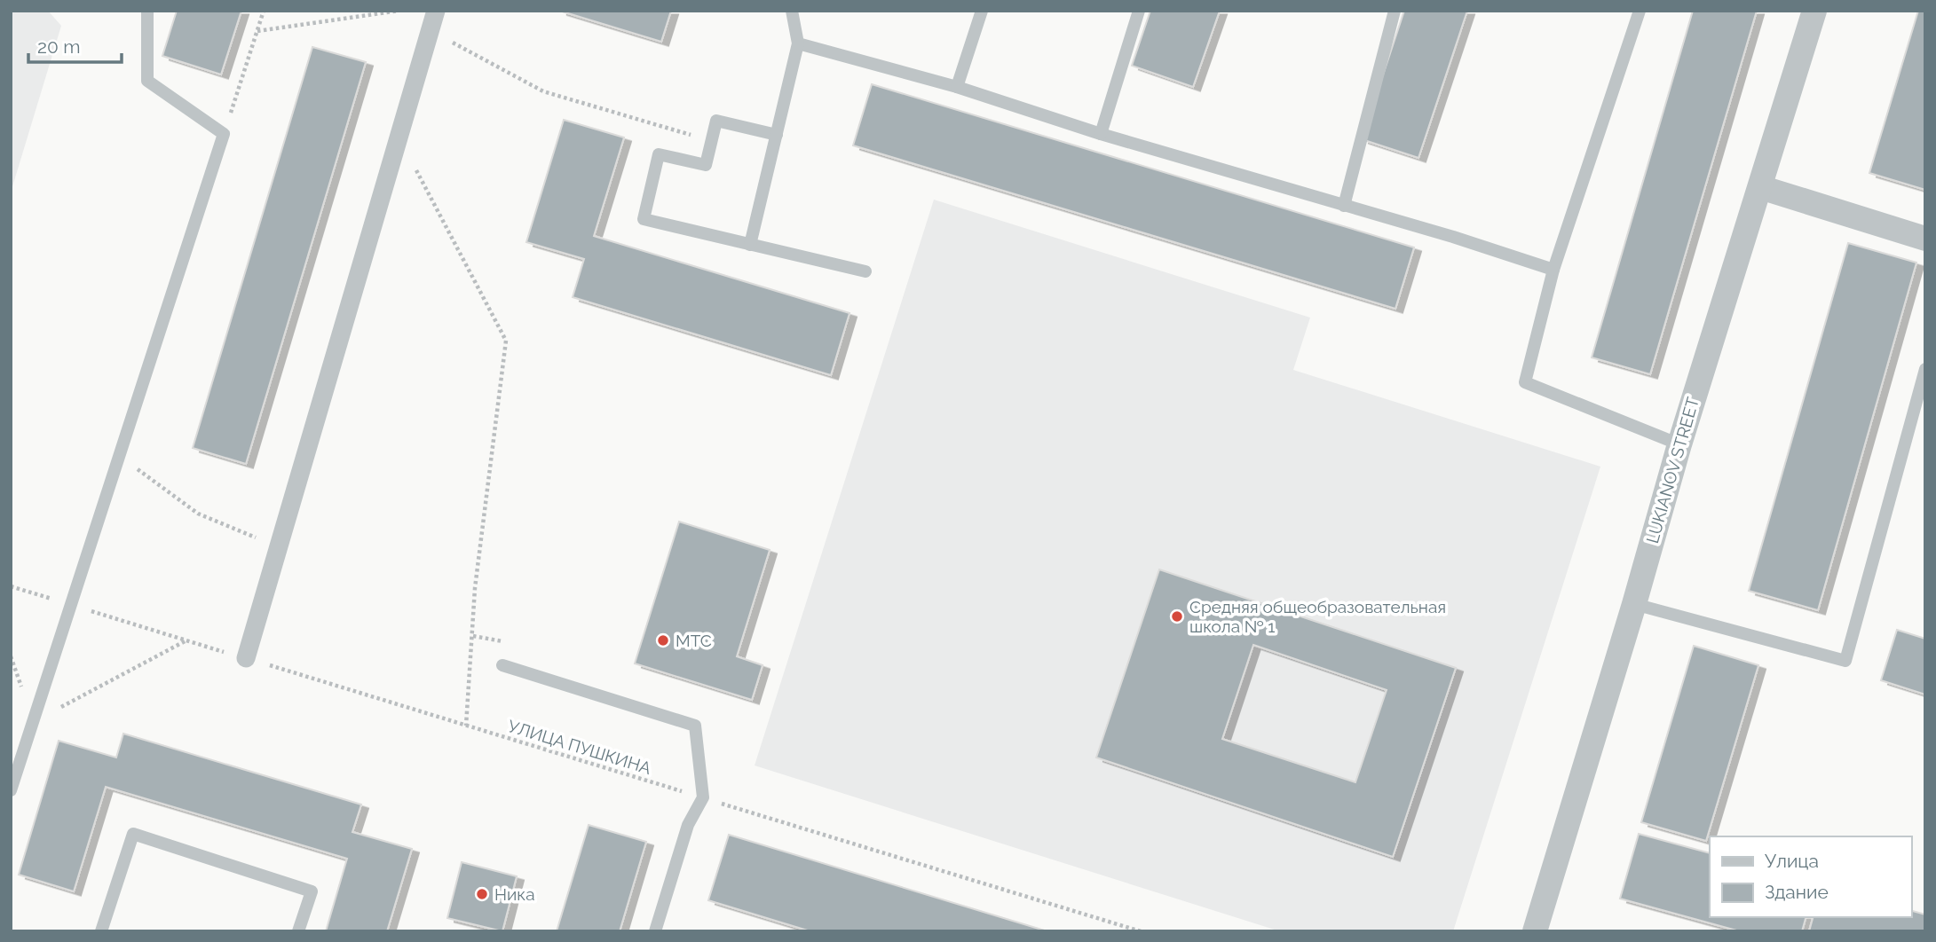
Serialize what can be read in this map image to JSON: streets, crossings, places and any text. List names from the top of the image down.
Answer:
{
  "streets": {
    "street": ["LUKIANOV STREET"],
    "path": ["УЛИЦА ПУШКИНА"]
  },
  "places": ["Средняя общеобразовательная школа № 1", "МТС", "Ника"],
  "legend": ["Улица", "Здание"],
  "scale_bar": "20 m"
}
